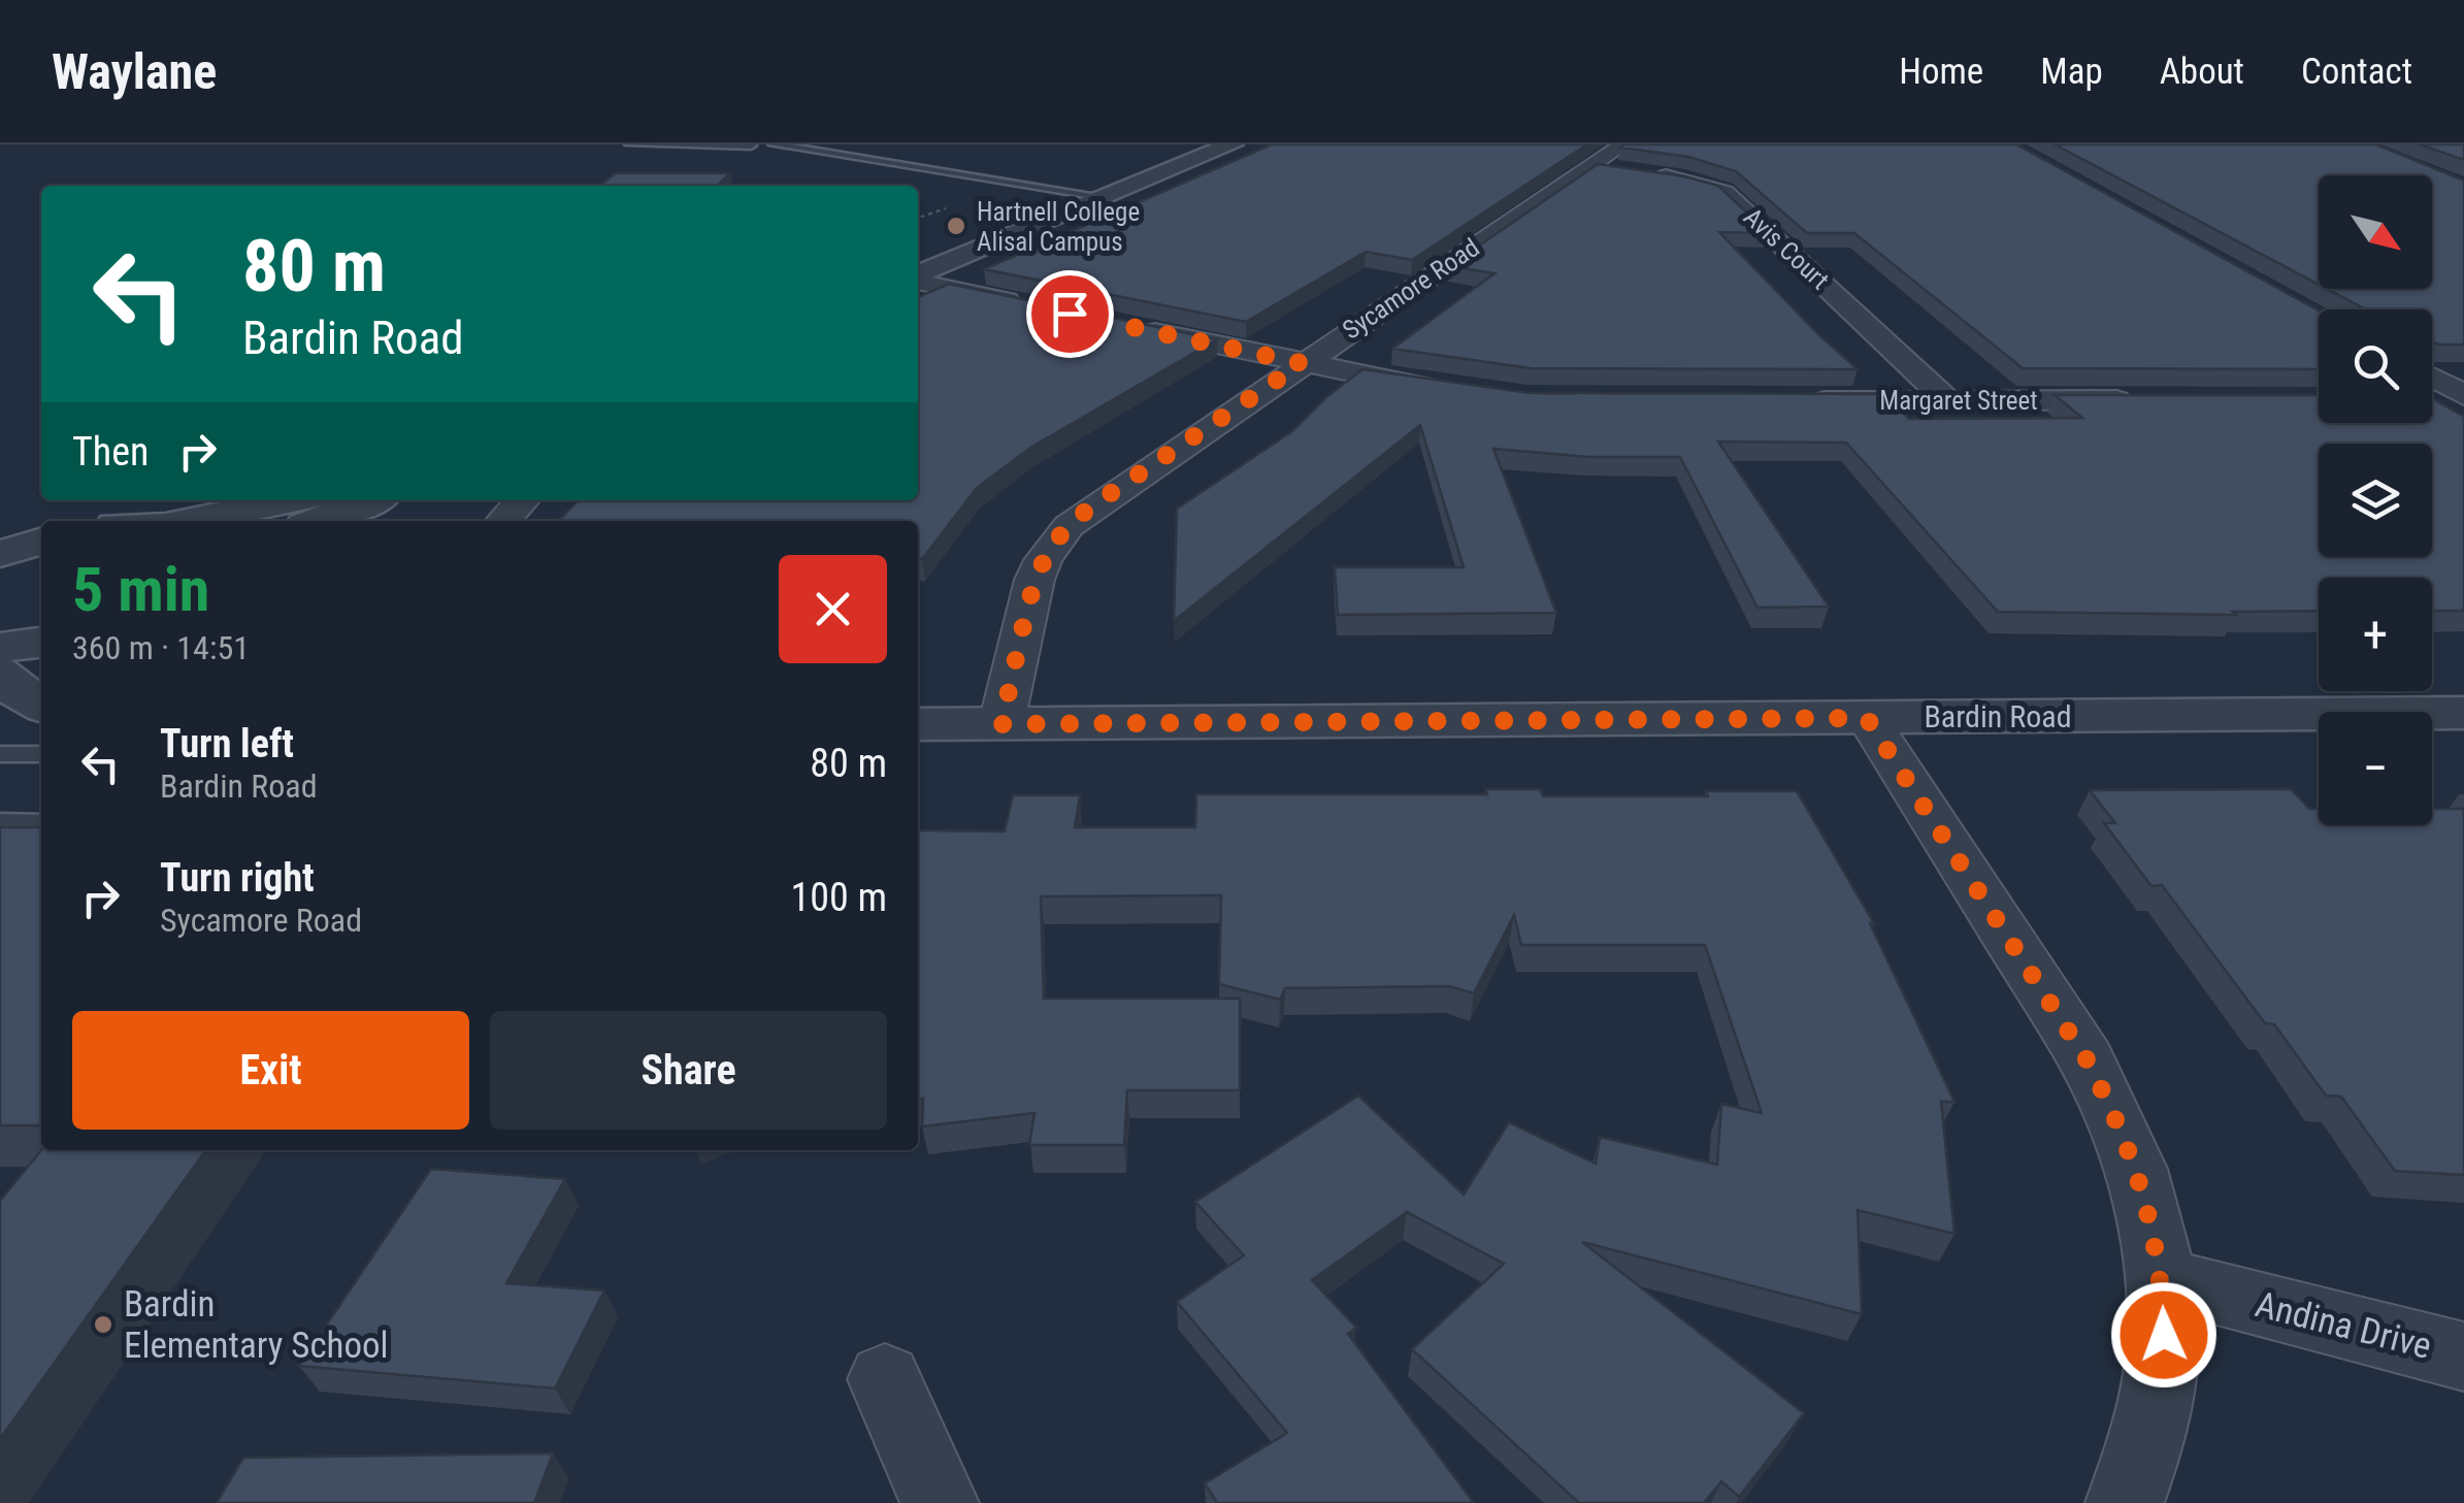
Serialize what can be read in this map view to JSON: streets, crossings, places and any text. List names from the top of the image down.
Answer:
{
  "streets": {
    "street": [
      "Avis Court",
      "Sycamore Road",
      "Margaret Street",
      "Bardin Road",
      "Andina Drive"
    ]
  },
  "crossings": [
    ["Avis Court", "Sycamore Road"],
    ["Avis Court", "Margaret Street"],
    ["Sycamore Road", "Bardin Road"]
  ],
  "places": ["Hartnell College Alisal Campus", "Bardin Elementary School"],
  "north": "bottom right",
  "page": {
    "header": "Waylane",
    "nav": [
      "Home",
      "Map",
      "About",
      "Contact"
    ],
    "map_buttons": ["+", "−"],
    "turn": ["80 m", "Bardin Road"],
    "then": "Then",
    "heading": ["5 min", "360 m · 14:51"],
    "list": [
      {
        "name": "Turn left",
        "note": "Bardin Road",
        "value": "80 m"
      },
      {
        "name": "Turn right",
        "note": "Sycamore Road",
        "value": "100 m"
      }
    ],
    "buttons": ["Exit", "Share"]
  }
}
